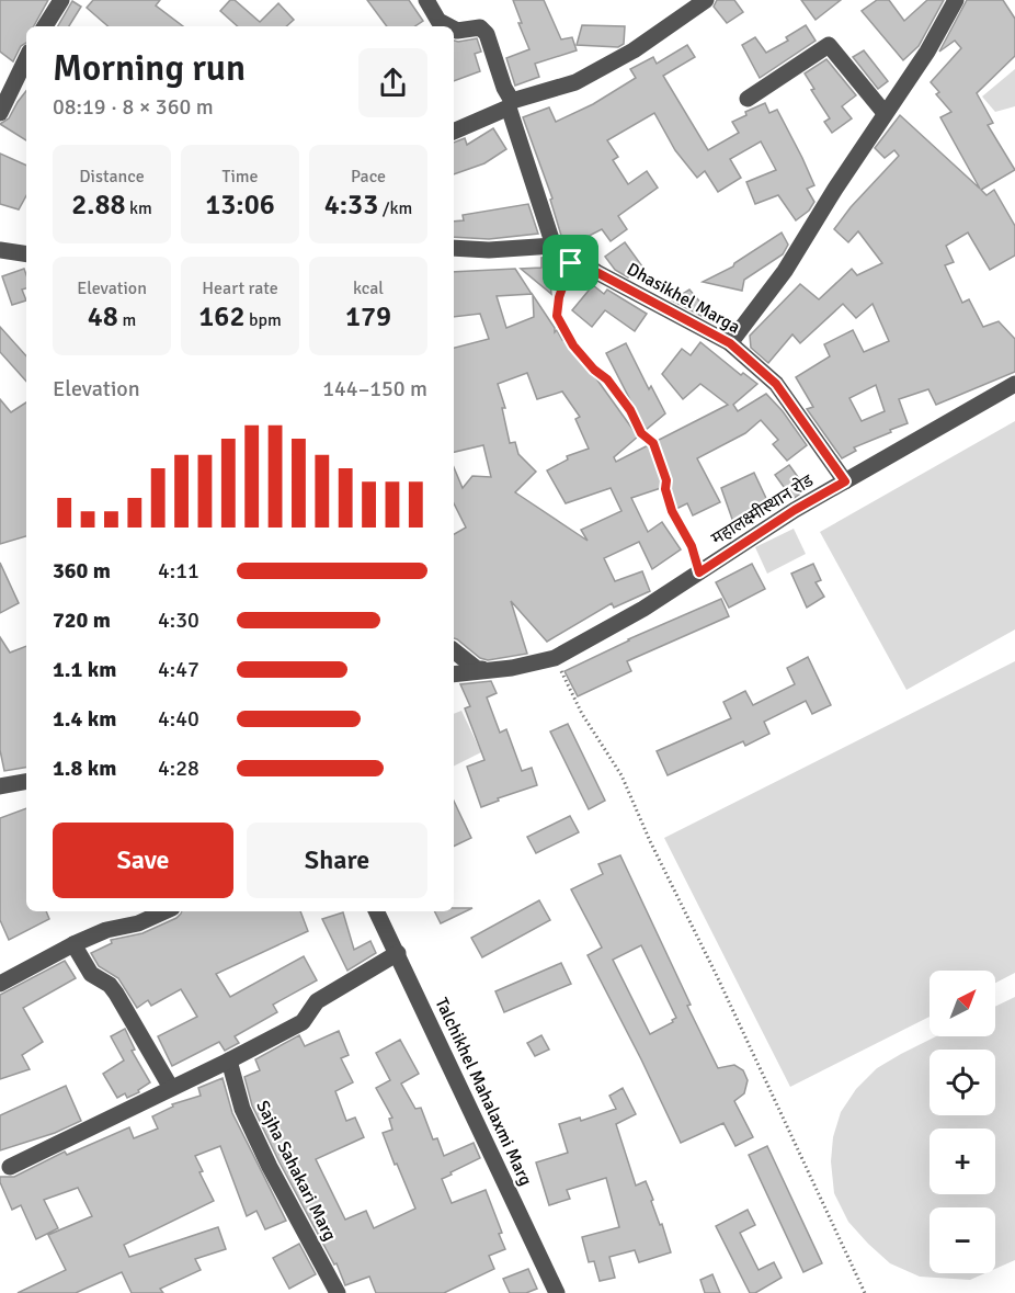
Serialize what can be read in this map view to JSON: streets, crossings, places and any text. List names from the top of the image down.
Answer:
{
  "streets": {
    "street": [
      "Dhasikhel Marga",
      "महालक्ष्मीस्थान रोड",
      "Talchikhel Mahalaxmi Marg",
      "Sajha Sahakari Marg"
    ]
  },
  "crossings": [
    ["Dhasikhel Marga", "महालक्ष्मीस्थान रोड"]
  ],
  "north": "top right",
  "page": {
    "heading": ["Morning run", "08:19 · 8 × 360 m"],
    "stats": [
      ["Distance", "2.88 km"],
      ["Time", "13:06"],
      ["Pace", "4:33 /km"],
      ["Elevation", "48 m"],
      ["Heart rate", "162 bpm"],
      ["kcal", "179"]
    ],
    "chart": ["Elevation", "144–150 m"],
    "list": [
      {
        "name": "360 m",
        "note": "4:11"
      },
      {
        "name": "720 m",
        "note": "4:30"
      },
      {
        "name": "1.1 km",
        "note": "4:47"
      },
      {
        "name": "1.4 km",
        "note": "4:40"
      },
      {
        "name": "1.8 km",
        "note": "4:28"
      }
    ],
    "buttons": ["Save", "Share"],
    "map_buttons": ["+", "−"]
  }
}
